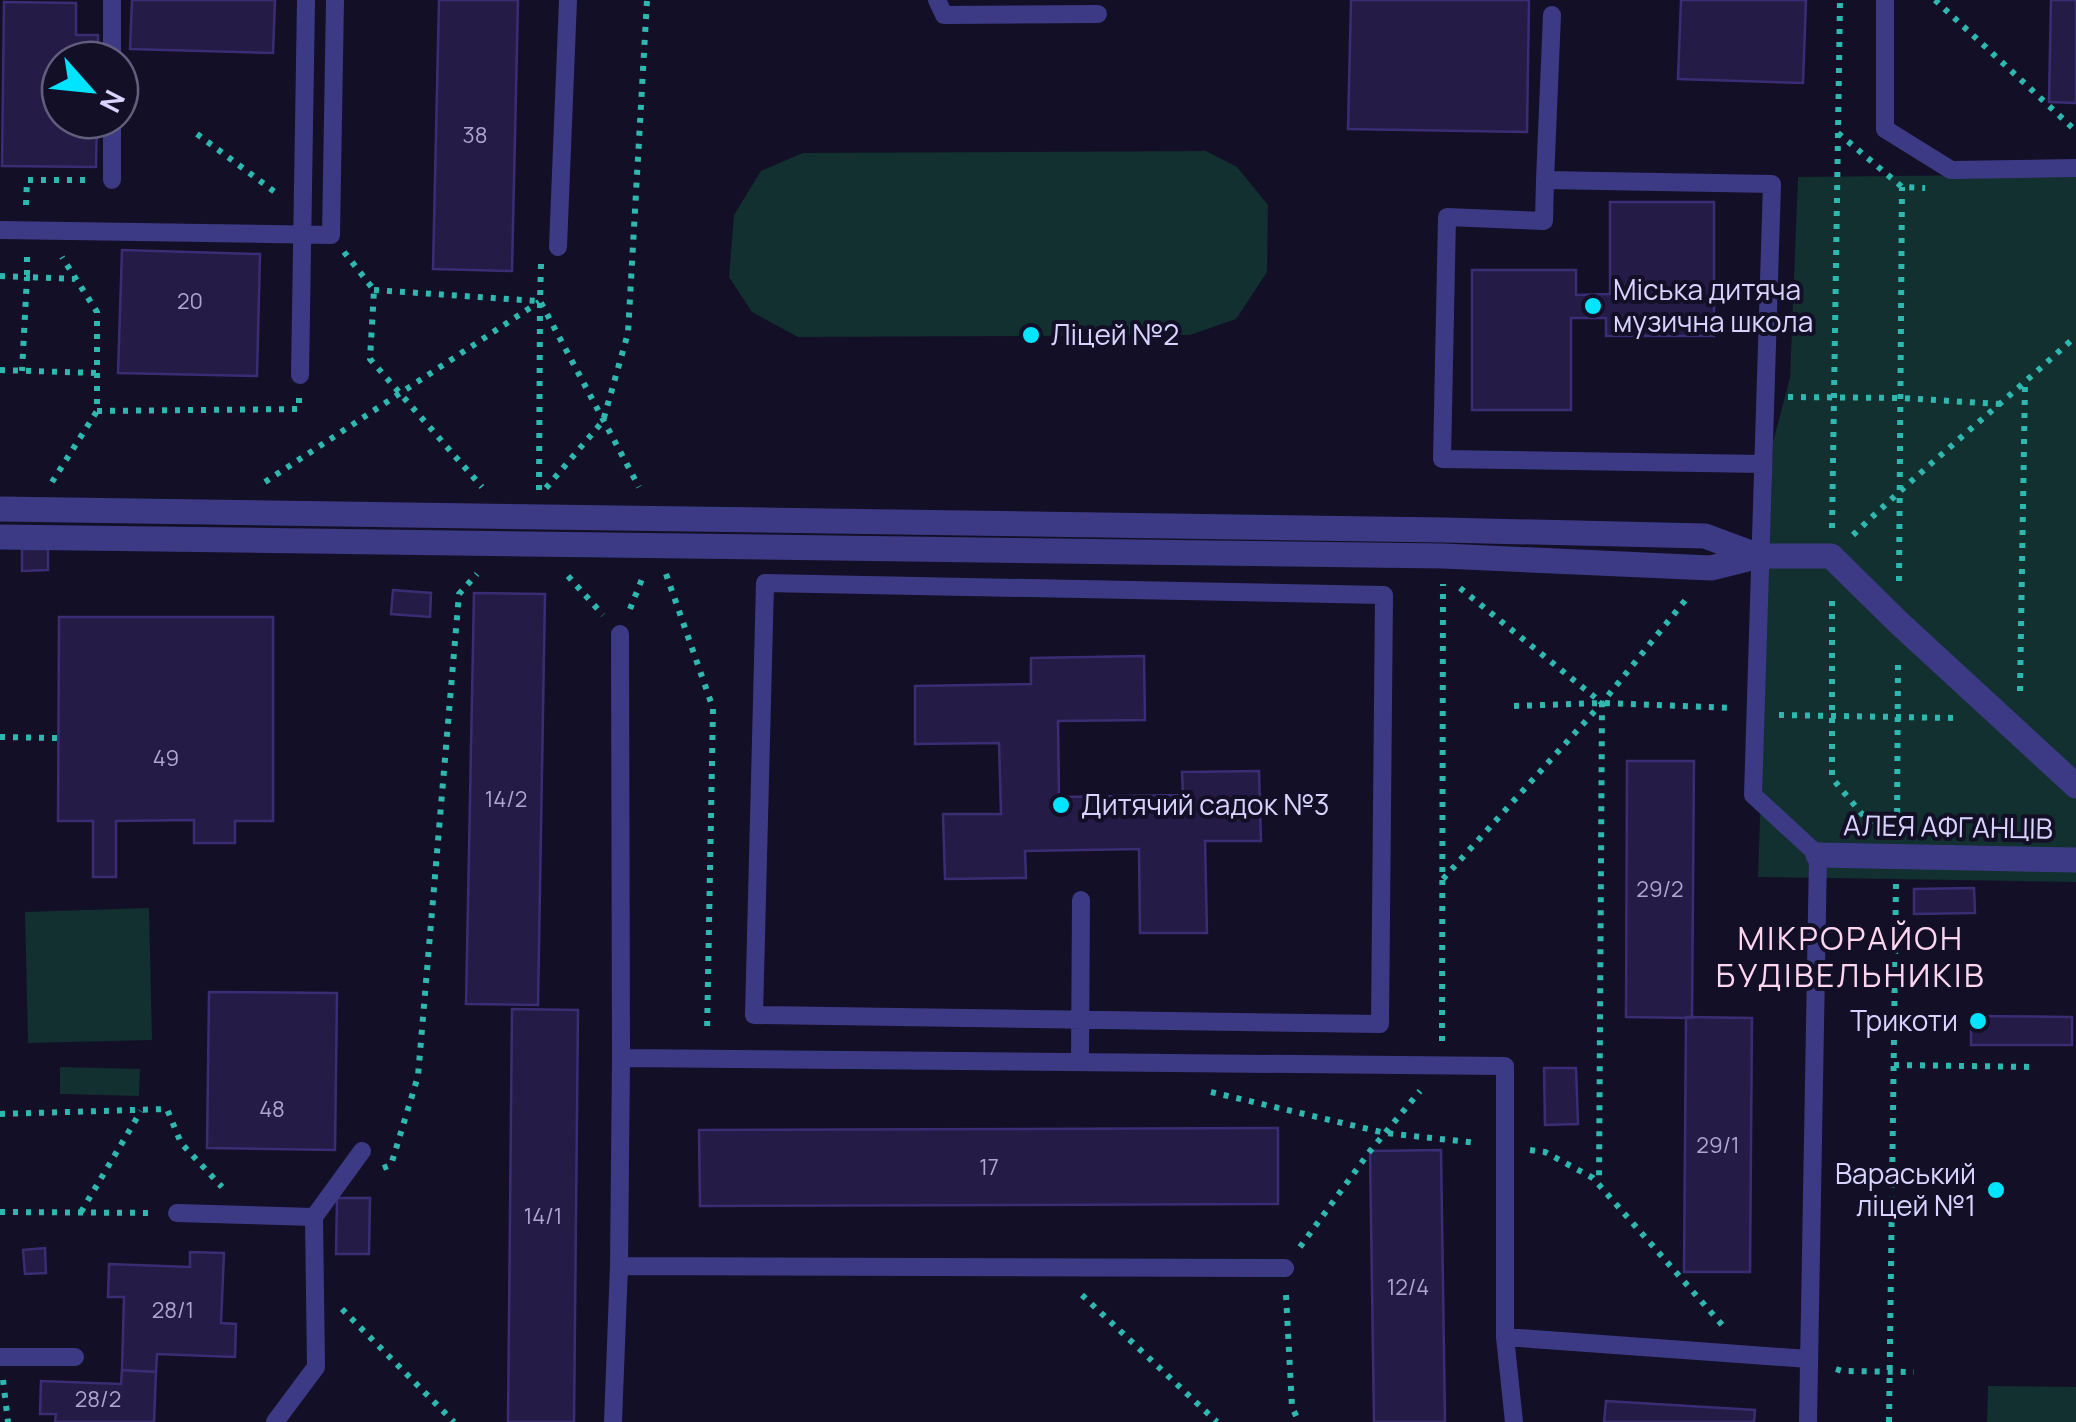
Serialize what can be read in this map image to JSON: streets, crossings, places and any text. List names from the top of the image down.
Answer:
{
  "streets": {
    "street": ["АЛЕЯ АФГАНЦІВ"]
  },
  "districts": ["МІКРОРАЙОН БУДІВЕЛЬНИКІВ"],
  "places": [
    "Міська дитяча музична школа",
    "Ліцей №2",
    "Дитячий садок №3",
    "Трикоти",
    "Вараський ліцей №1"
  ],
  "house_numbers": [
    "38",
    "20",
    "49",
    "14/2",
    "29/2",
    "48",
    "29/1",
    "17",
    "14/1",
    "12/4",
    "28/1",
    "28/2"
  ],
  "north": "bottom right"
}
